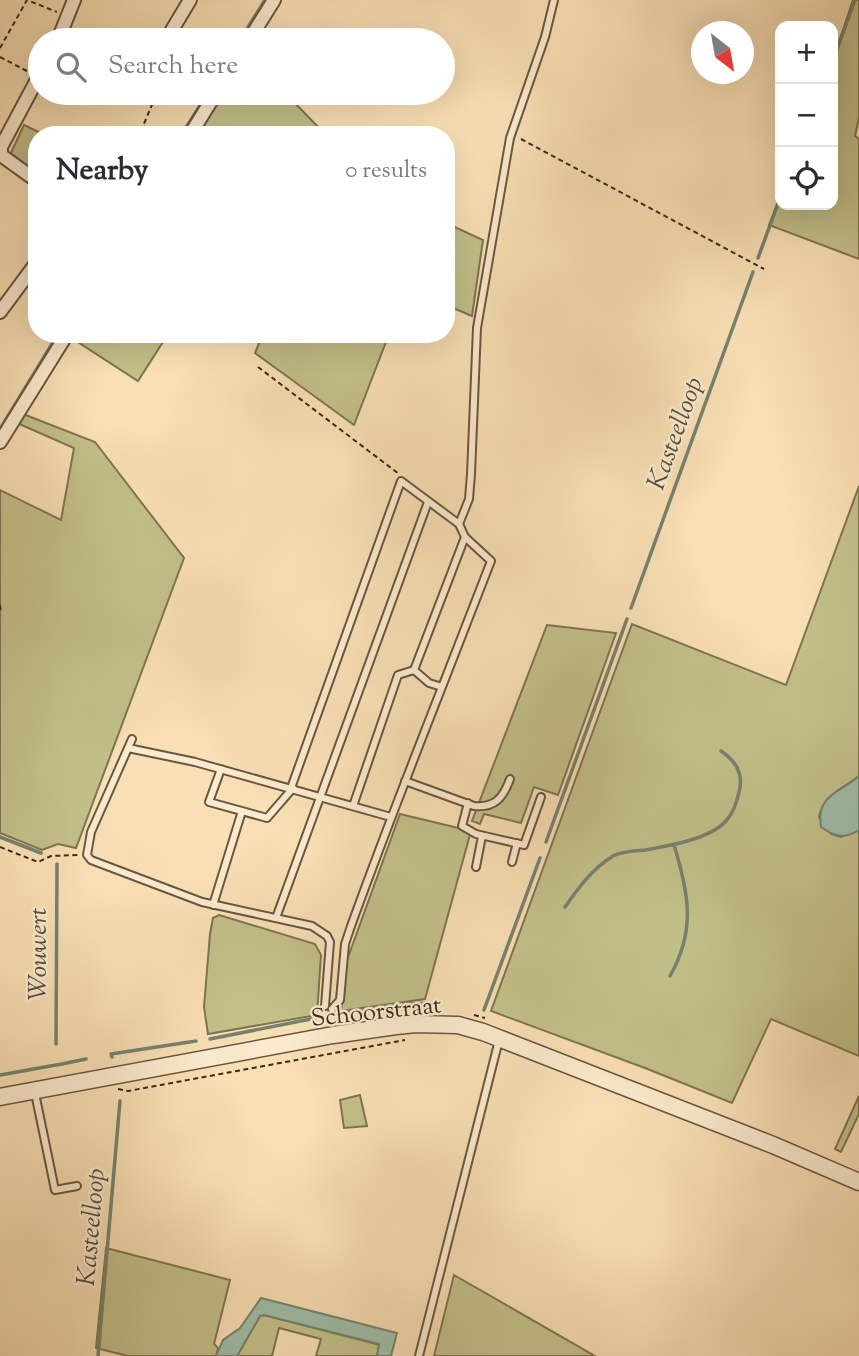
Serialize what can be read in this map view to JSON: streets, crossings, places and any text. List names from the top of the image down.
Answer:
{
  "streets": {
    "street": ["Schoorstraat"]
  },
  "water": ["Kasteelloop", "Wouwert"],
  "north": "bottom right",
  "page": {
    "map_buttons": ["+", "−"],
    "search": "Search here",
    "heading": ["Nearby", "0 results"]
  }
}
